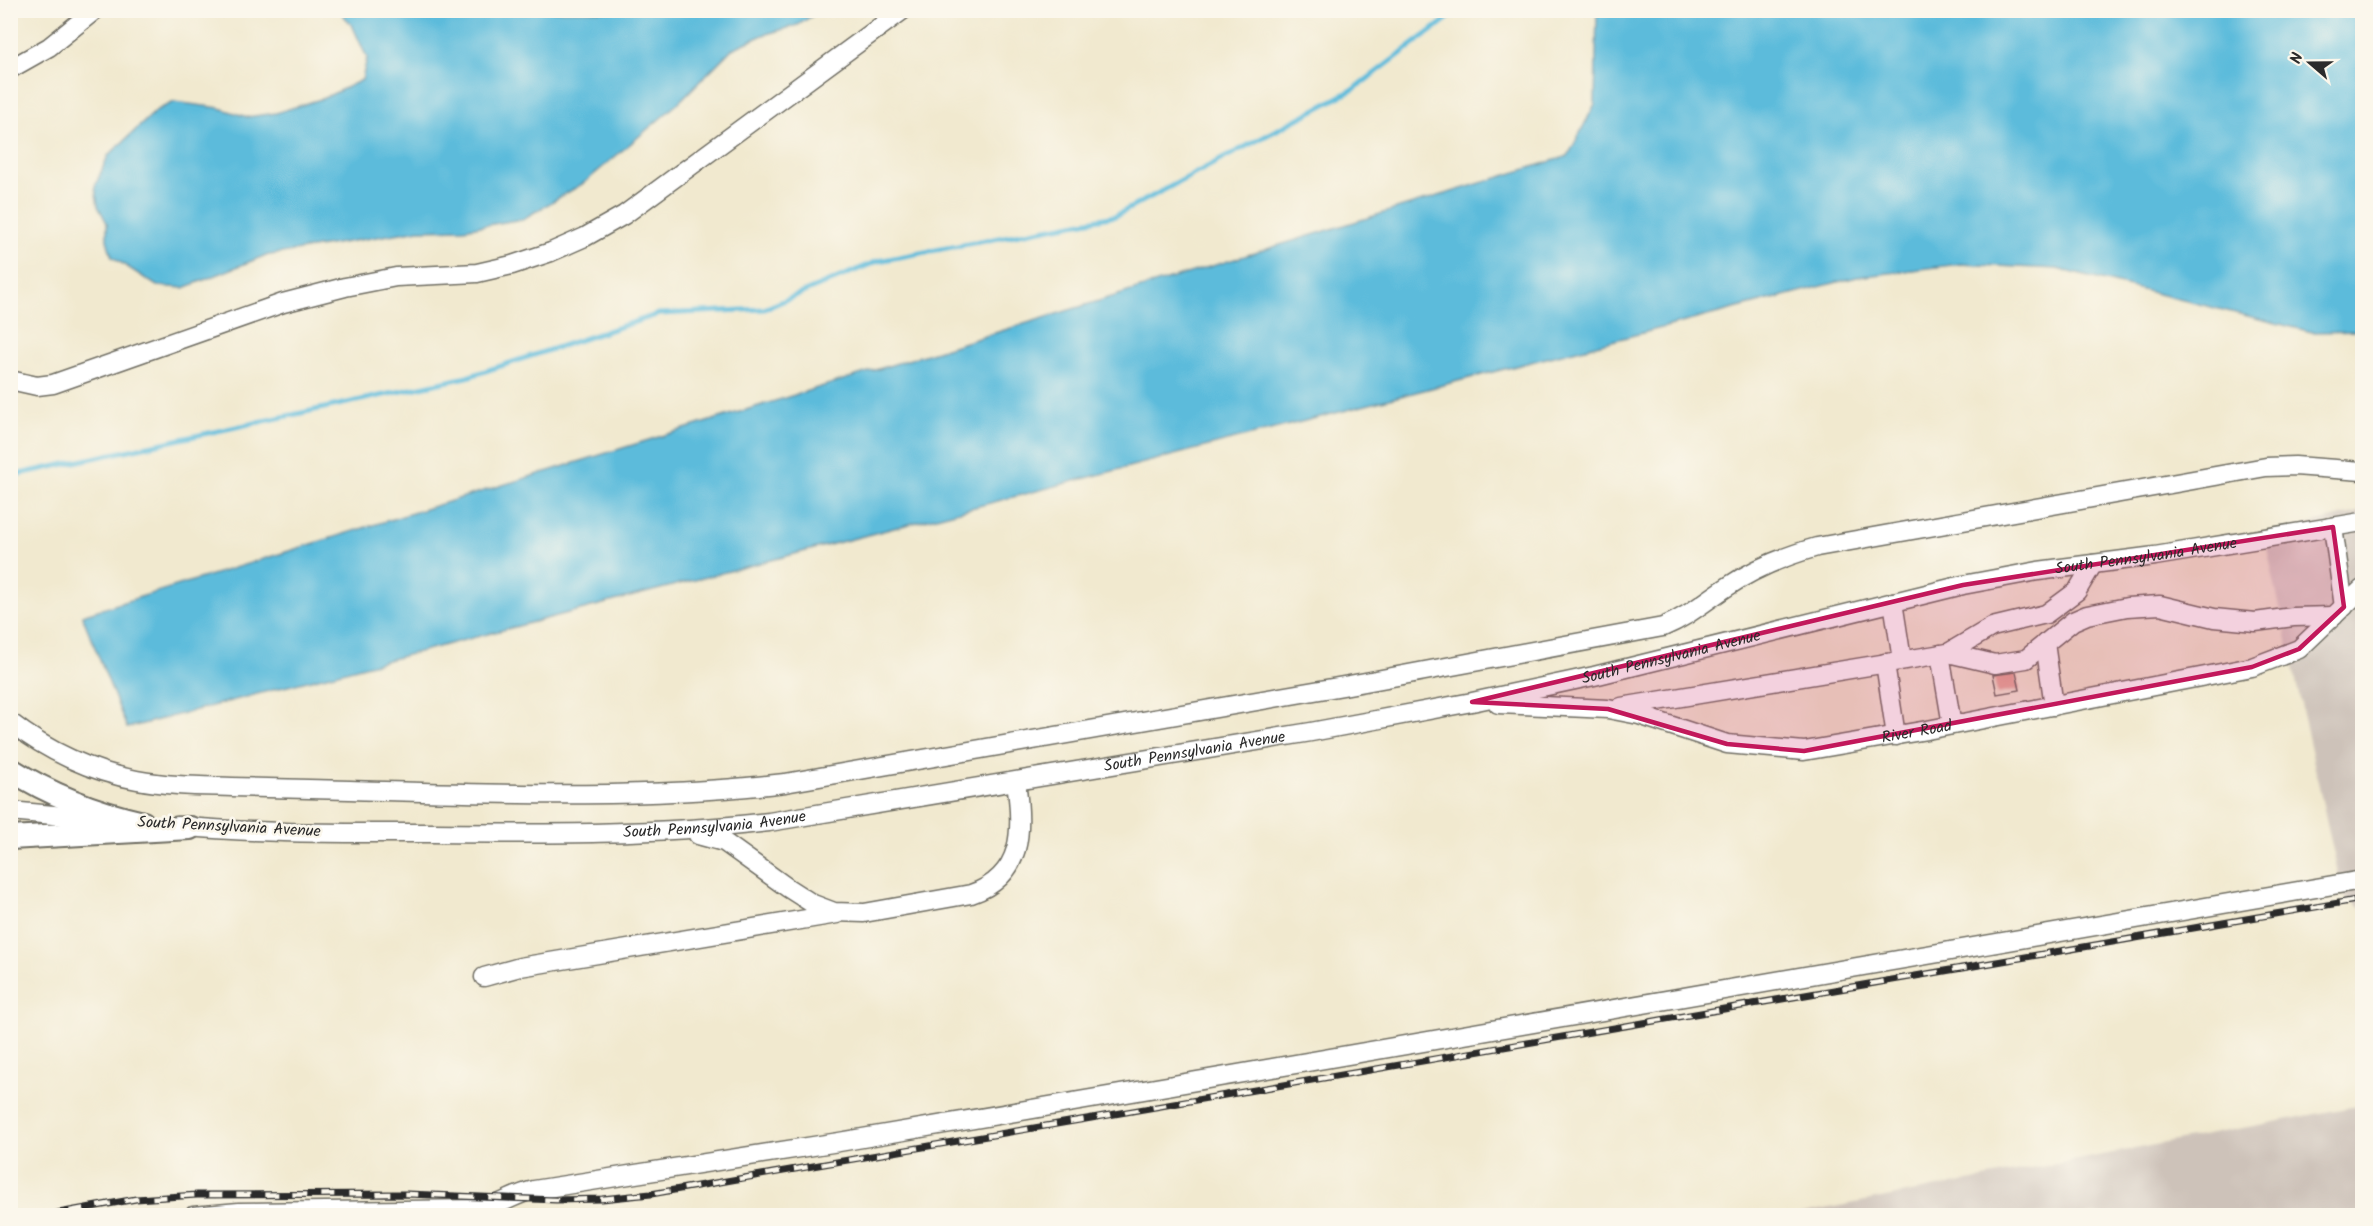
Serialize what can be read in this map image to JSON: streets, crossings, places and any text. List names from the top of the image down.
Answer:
{
  "streets": {
    "street": ["South Pennsylvania Avenue", "River Road"]
  },
  "crossings": [
    ["South Pennsylvania Avenue", "River Road"]
  ],
  "north": "left"
}
